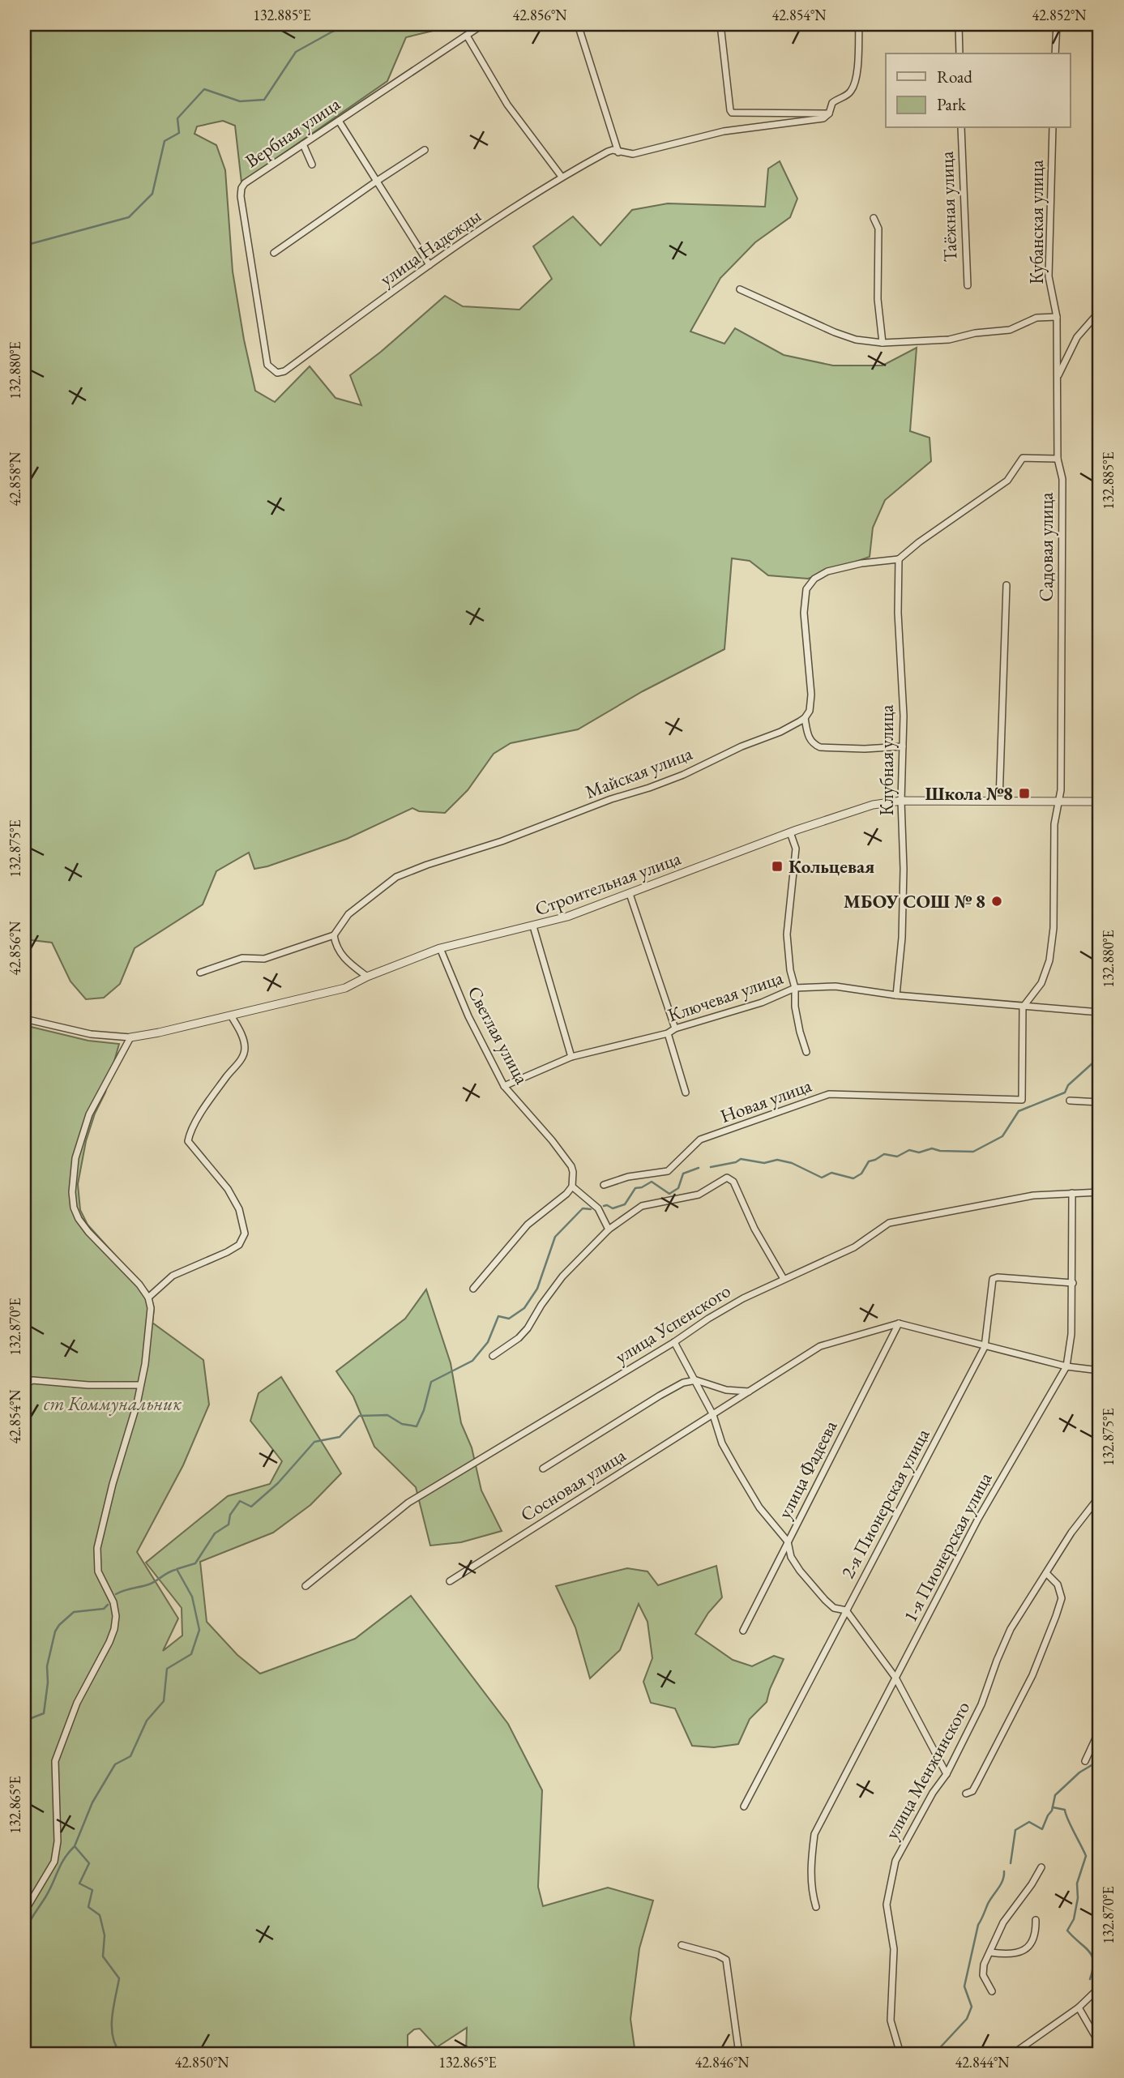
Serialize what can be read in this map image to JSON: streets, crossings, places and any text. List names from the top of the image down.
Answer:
{
  "streets": {
    "street": [
      "Вербная улица",
      "Таёжная улица",
      "Кубанская улица",
      "улица Надежды",
      "Садовая улица",
      "Клубная улица",
      "Майская улица",
      "Строительная улица",
      "Ключевая улица",
      "Светлая улица",
      "Новая улица",
      "улица Успенского",
      "улица Фадеева",
      "Сосновая улица",
      "2-я Пионерская улица",
      "1-я Пионерская улица",
      "улица Менжинского"
    ]
  },
  "crossings": [
    ["Вербная улица", "улица Надежды"],
    ["Кубанская улица", "Садовая улица"],
    ["Садовая улица", "Строительная улица"],
    ["Садовая улица", "Ключевая улица"],
    ["Садовая улица", "Новая улица"],
    ["Клубная улица", "Строительная улица"],
    ["Клубная улица", "Ключевая улица"],
    ["Строительная улица", "Светлая улица"],
    ["Ключевая улица", "Светлая улица"],
    ["Ключевая улица", "Новая улица"],
    ["улица Успенского", "1-я Пионерская улица"],
    ["улица Фадеева", "Сосновая улица"],
    ["2-я Пионерская улица", "1-я Пионерская улица"]
  ],
  "parks": ["ст Коммунальник"],
  "places": {
    "transit": ["Школа №8", "Кольцевая"],
    "other": ["МБОУ СОШ № 8"]
  },
  "legend": ["Road", "Park"],
  "coordinates": [
    "132.885°E",
    "42.856°N",
    "42.854°N",
    "42.852°N",
    "132.880°E",
    "42.858°N",
    "132.875°E",
    "132.870°E",
    "132.865°E",
    "42.850°N",
    "42.846°N",
    "42.844°N"
  ]
}
